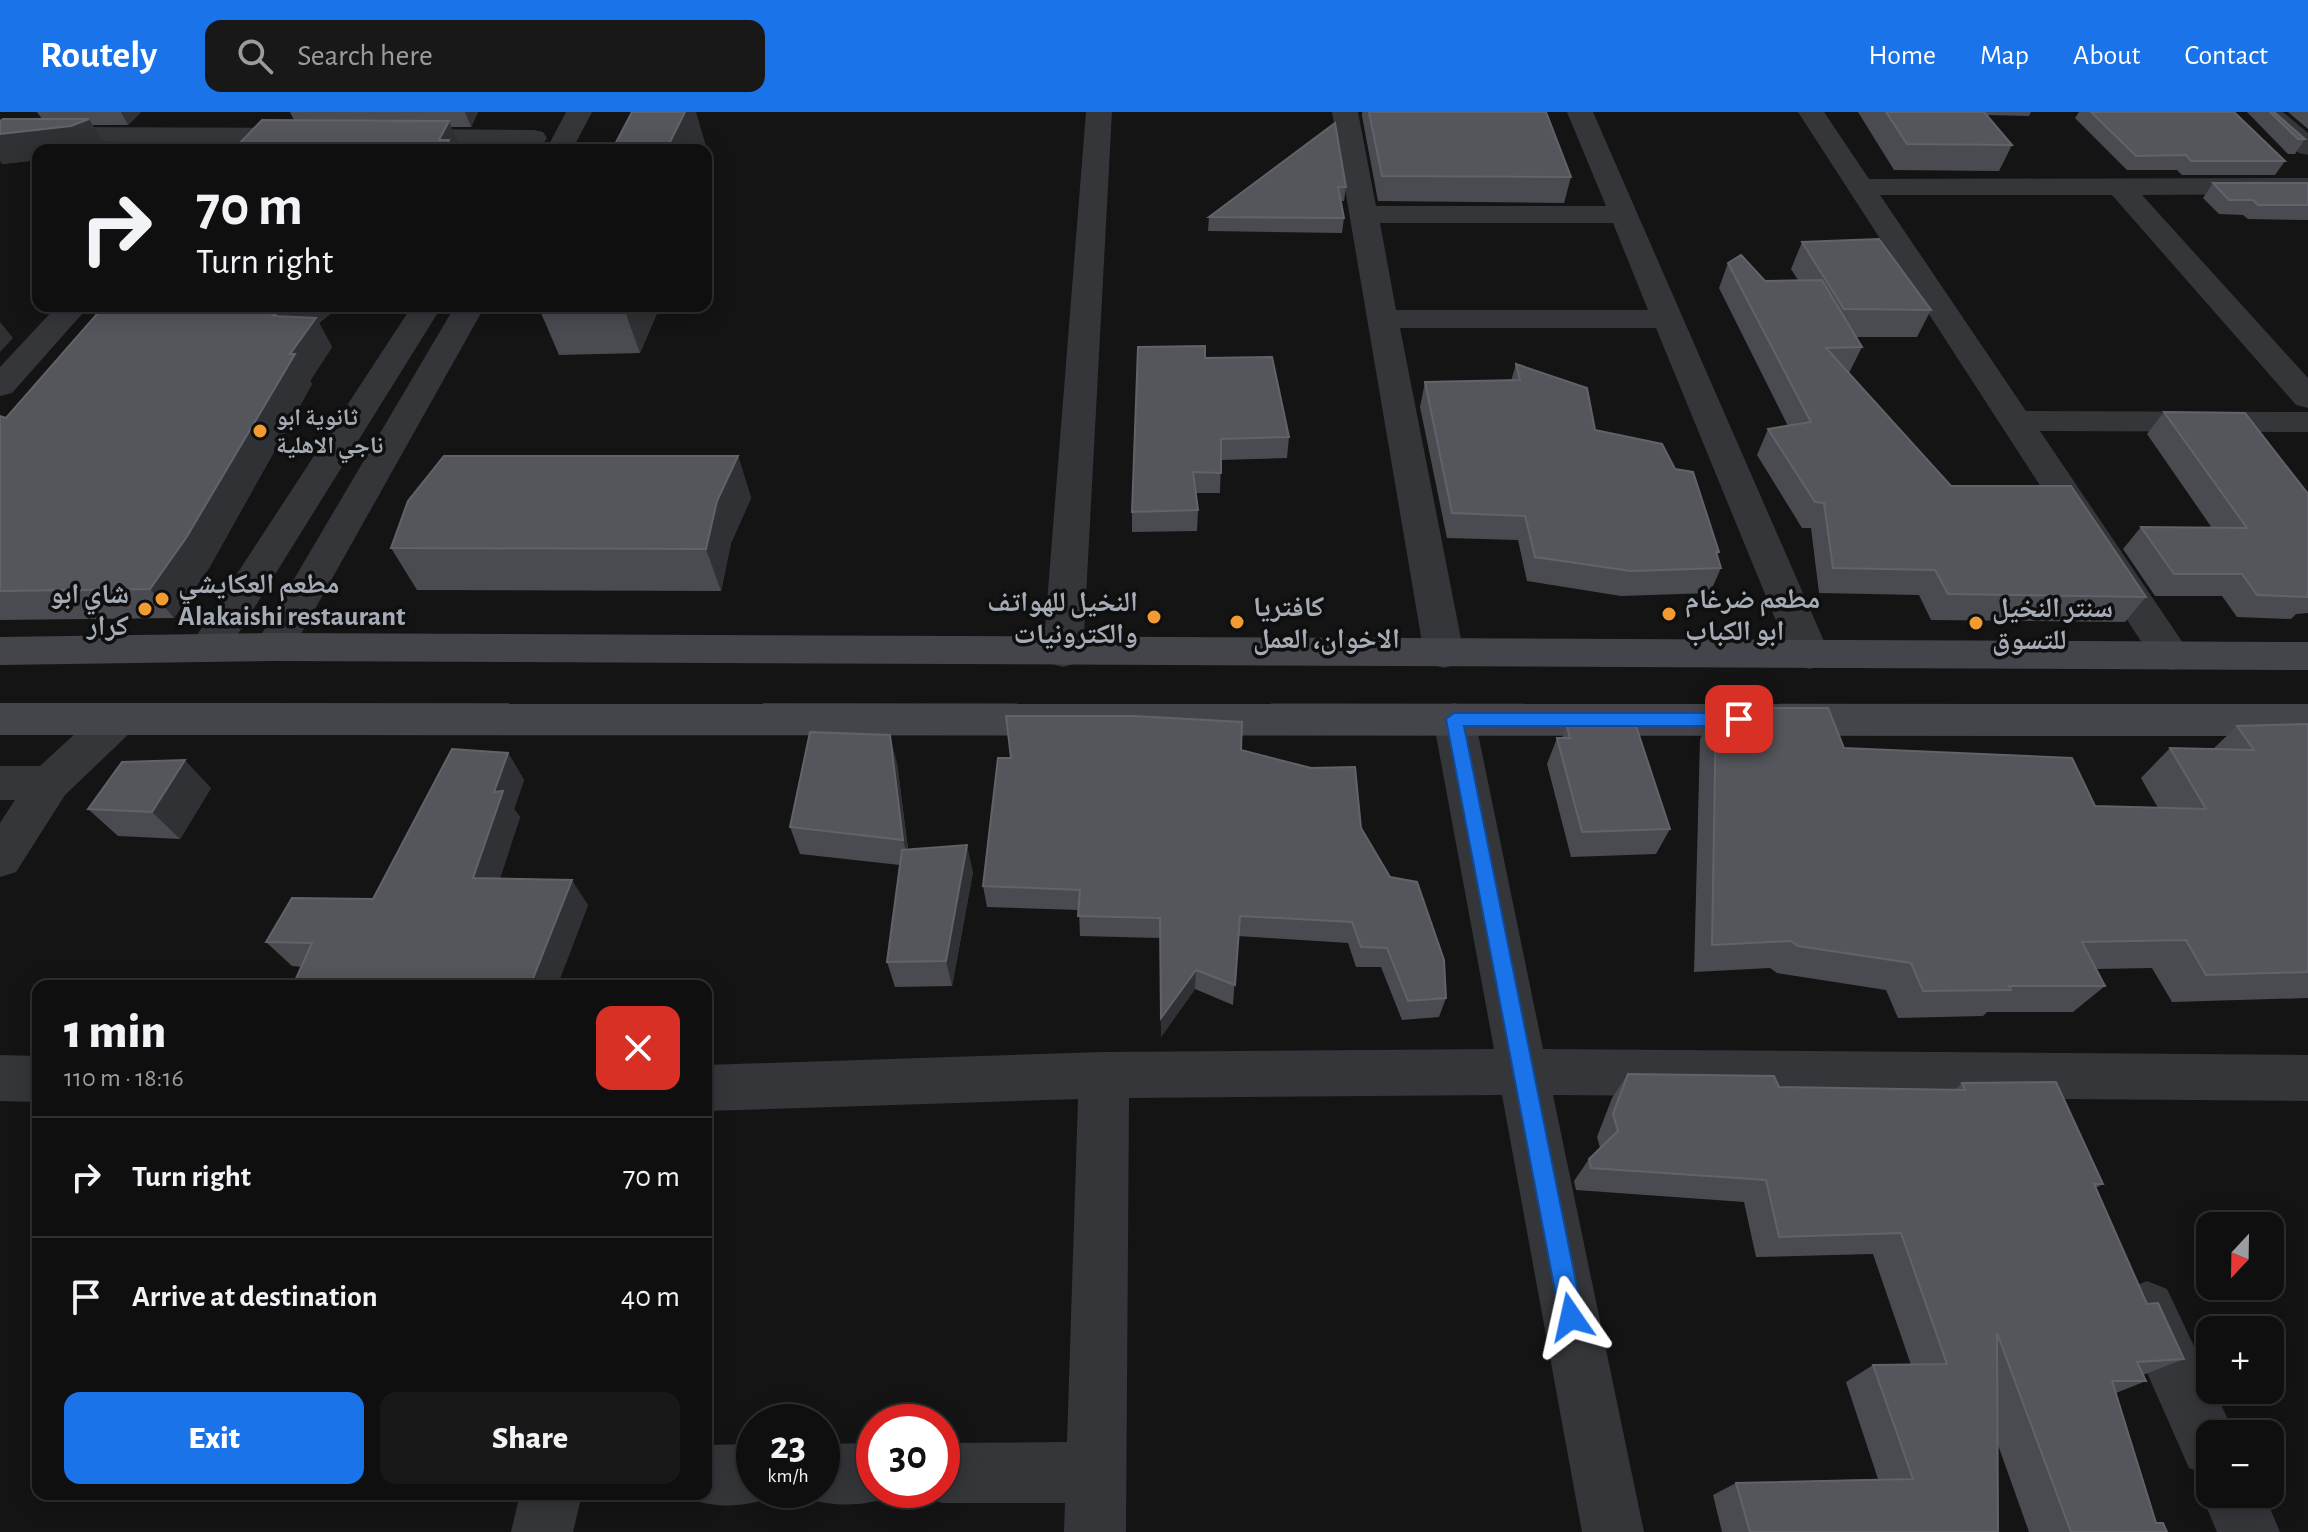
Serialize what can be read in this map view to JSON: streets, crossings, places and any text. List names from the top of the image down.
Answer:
{
  "places": [
    "ثانوية ابو ناجي الاهلية",
    "مطعم العكايشي Alakaishi restaurant",
    "شاي ابو كرار",
    "مطعم ضرغام ابو الكباب",
    "النخيل للهواتف والكترونيات",
    "كافتريا الاخوان، العمل",
    "سنتر النخيل للتسوق"
  ],
  "north": "bottom",
  "page": {
    "header": "Routely",
    "search": "Search here",
    "nav": [
      "Home",
      "Map",
      "About",
      "Contact"
    ],
    "turn": ["70 m", "Turn right"],
    "heading": ["1 min", "110 m · 18:16"],
    "list": [
      {
        "name": "Turn right",
        "value": "70 m"
      },
      {
        "name": "Arrive at destination",
        "value": "40 m"
      }
    ],
    "map_buttons": ["+", "−"],
    "buttons": ["Exit", "Share"],
    "speed": "23 km/h",
    "limit": "30"
  }
}
